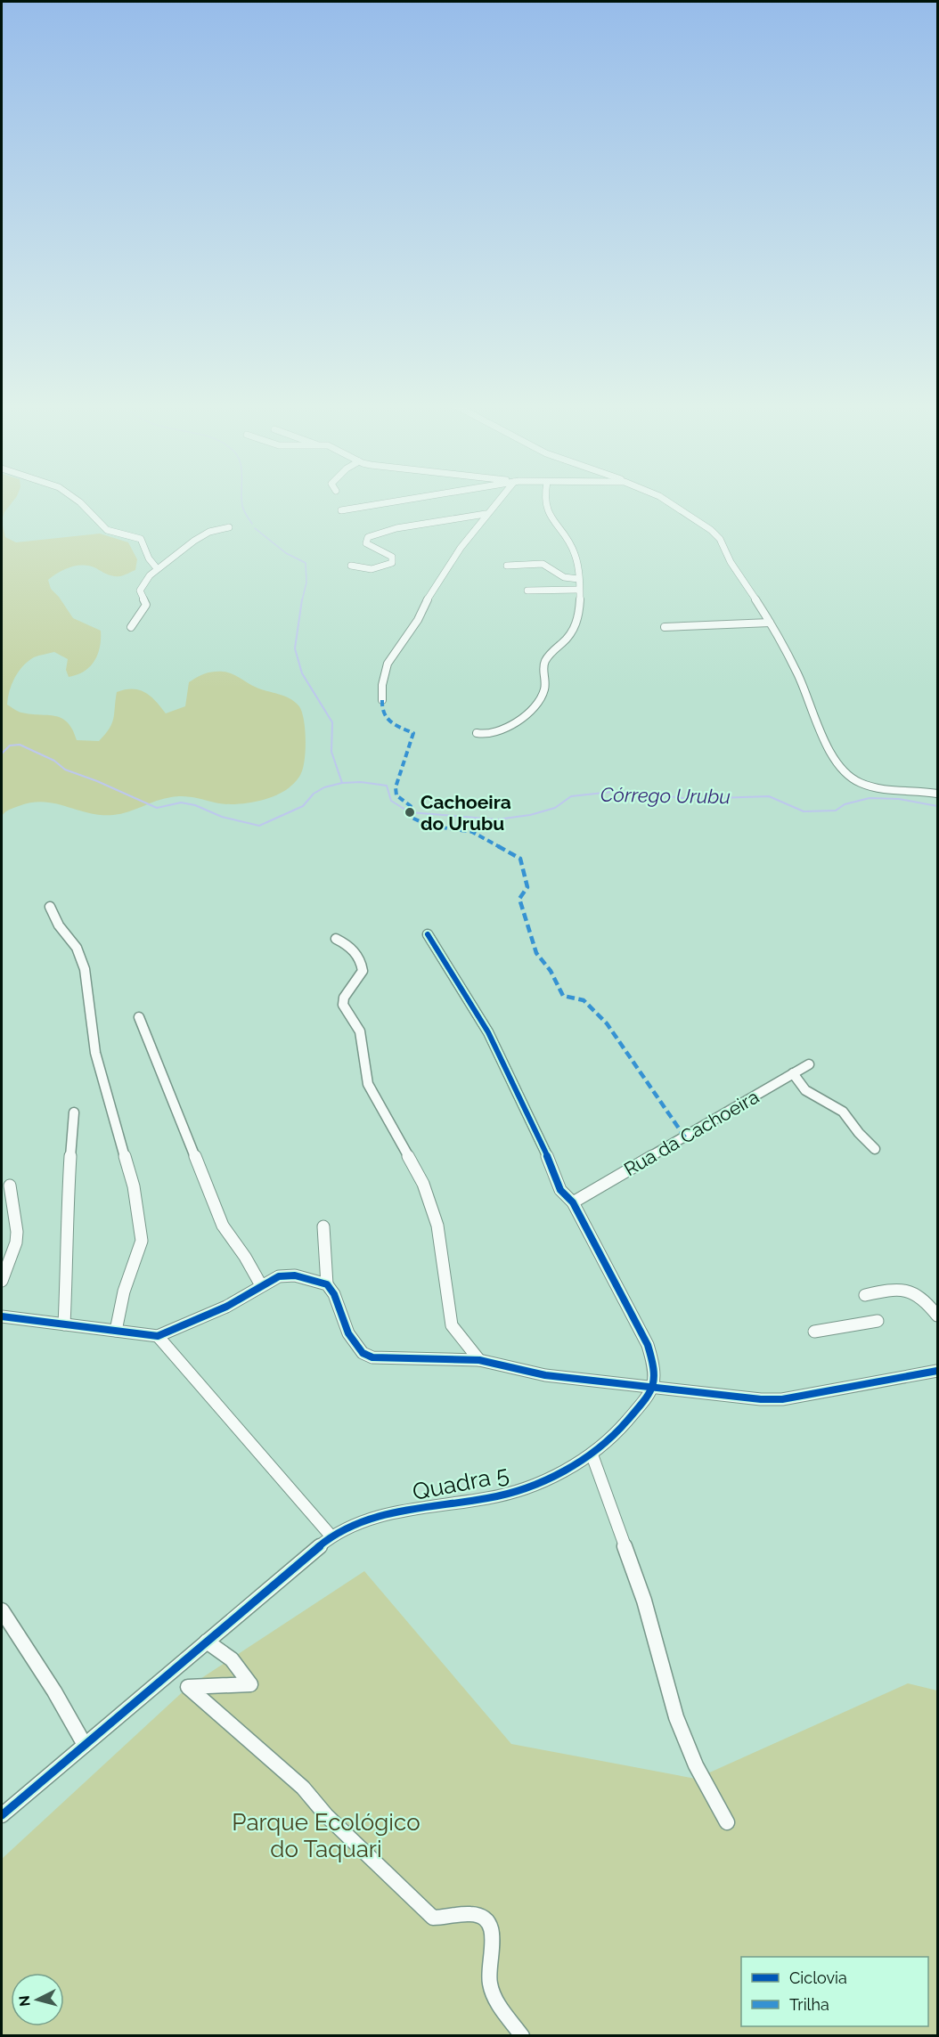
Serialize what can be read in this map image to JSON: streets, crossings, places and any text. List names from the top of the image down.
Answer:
{
  "streets": {
    "street": ["Rua da Cachoeira", "Quadra 5"]
  },
  "water": ["Córrego Urubu"],
  "parks": ["Parque Ecológico do Taquari"],
  "places": ["Cachoeira do Urubu"],
  "legend": ["Ciclovia", "Trilha"],
  "north": "left"
}
